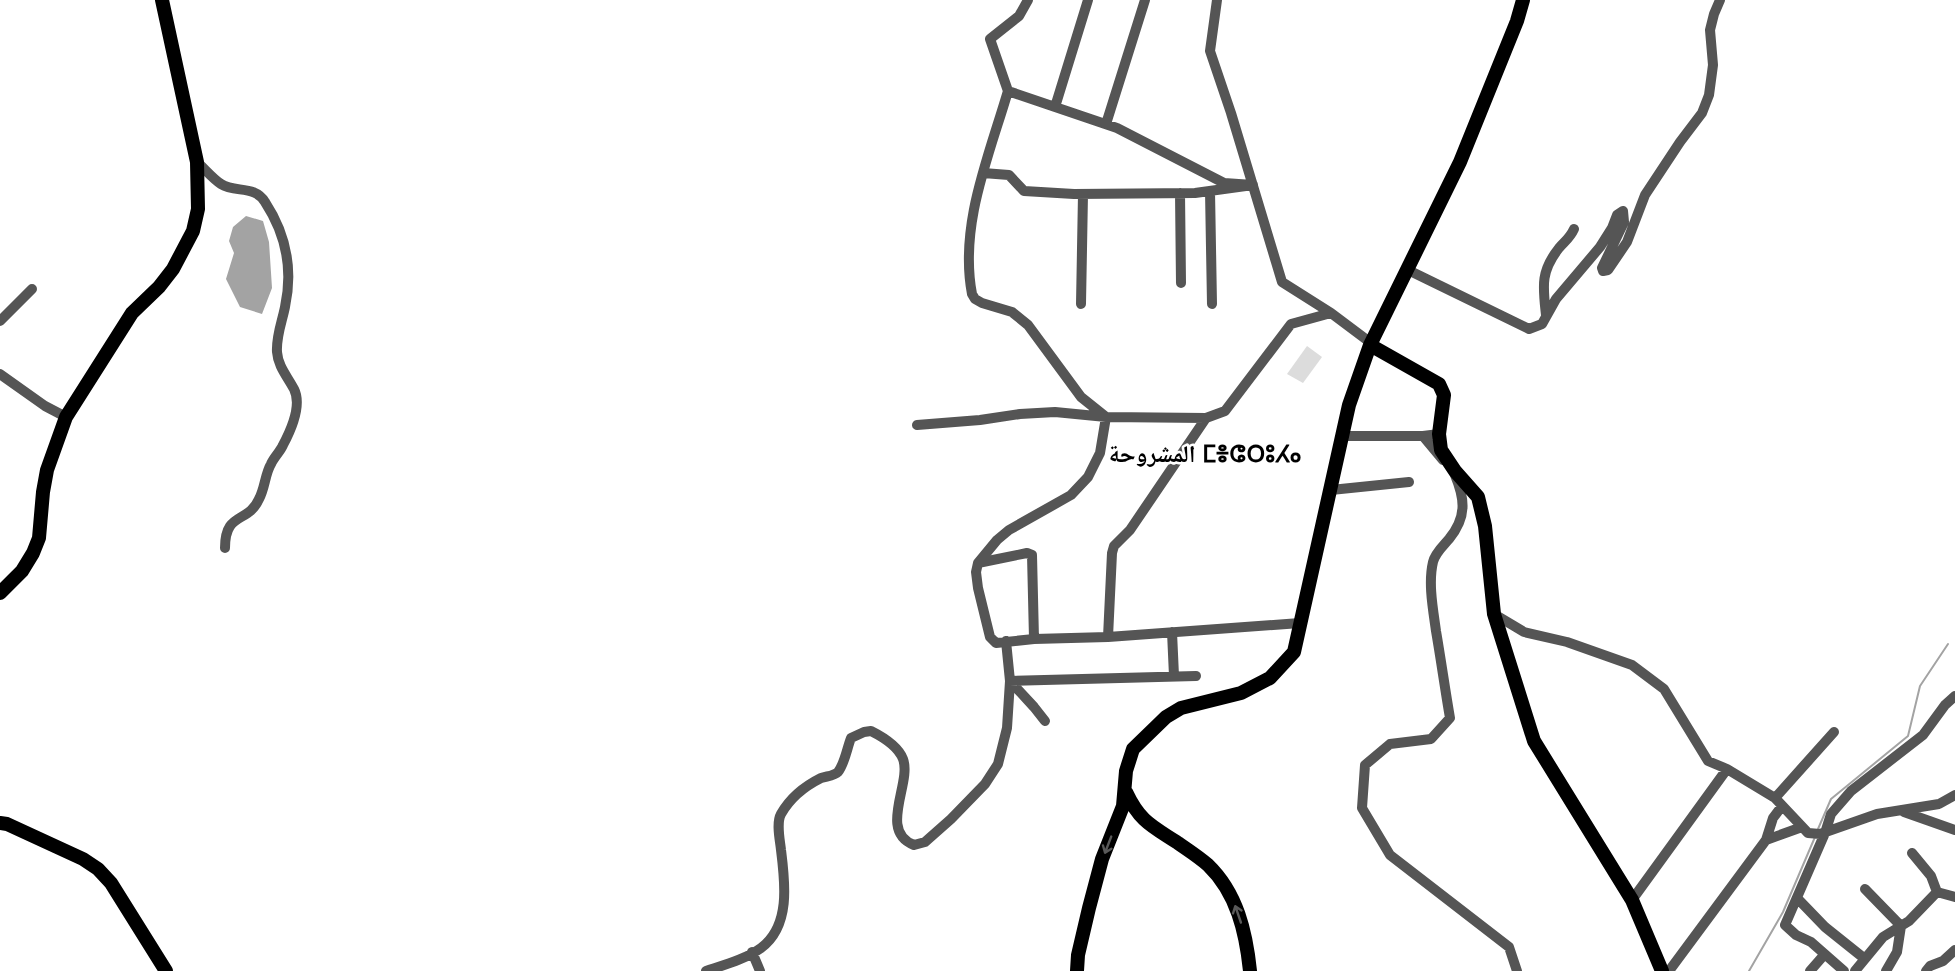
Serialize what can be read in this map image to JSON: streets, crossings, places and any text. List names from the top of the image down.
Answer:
{
  "districts": ["المشروحة ⵎⴻⵛⵔⵓⵃⴰ"]
}
